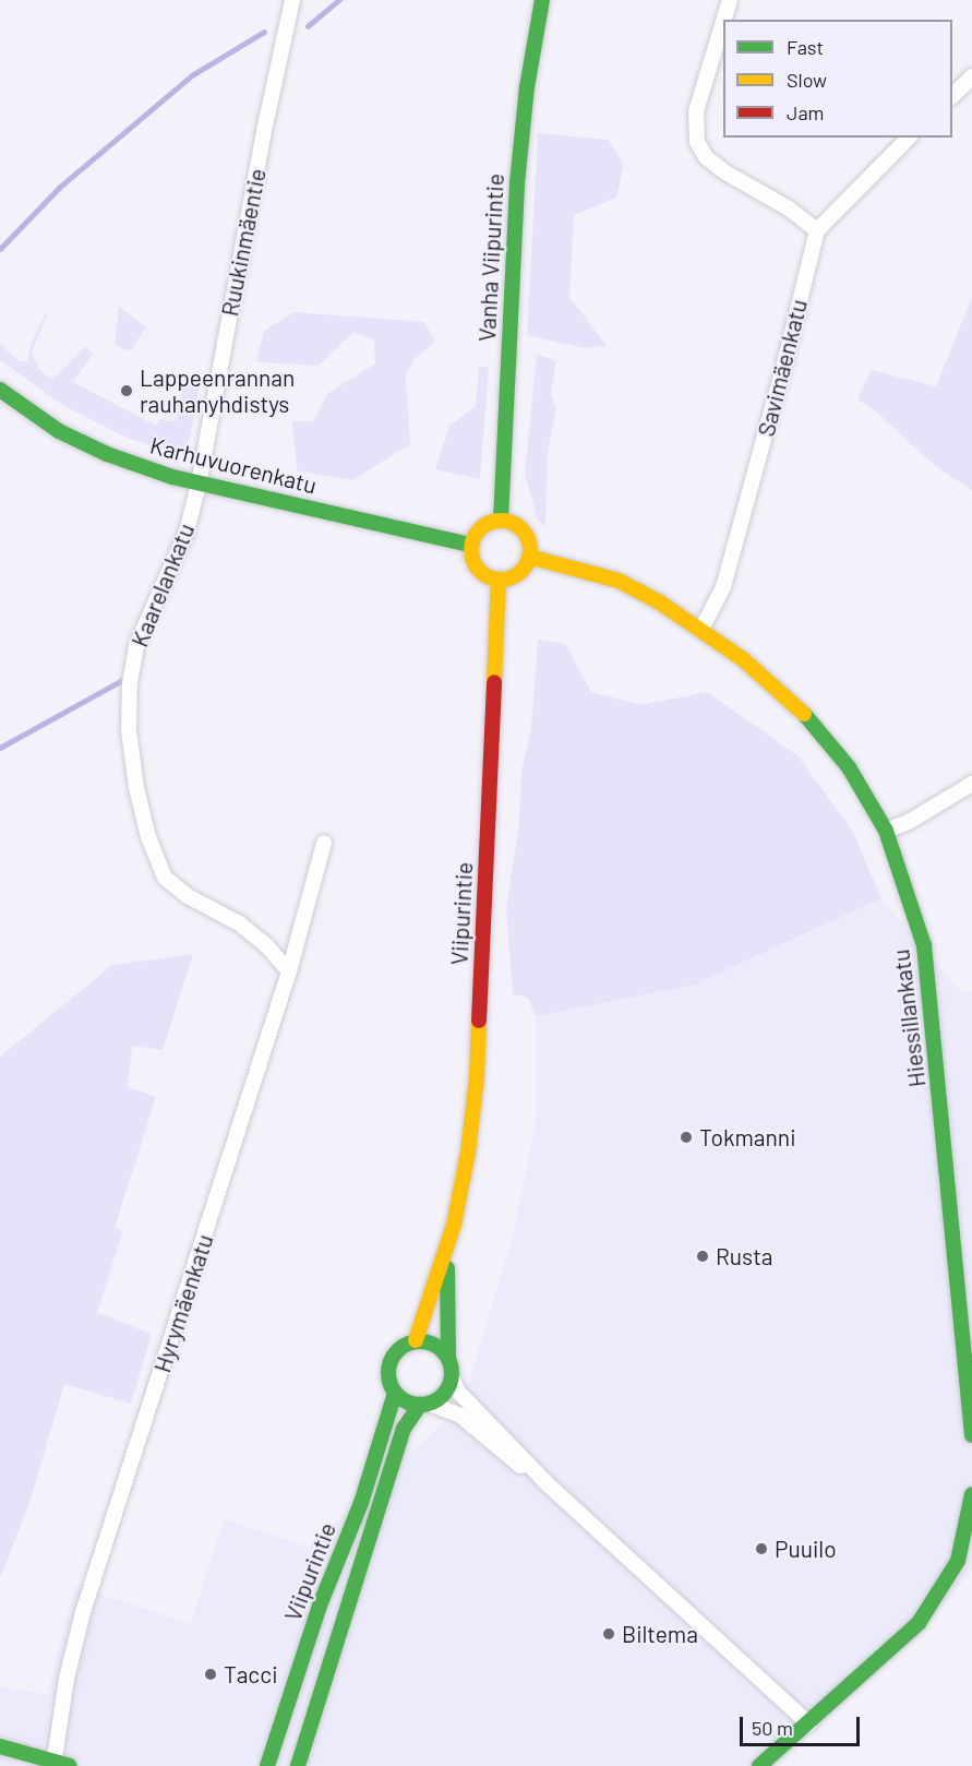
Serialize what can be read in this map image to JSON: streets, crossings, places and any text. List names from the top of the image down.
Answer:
{
  "streets": {
    "street": [
      "Ruukinmäentie",
      "Vanha Viipurintie",
      "Savimäenkatu",
      "Karhuvuorenkatu",
      "Kaarelankatu",
      "Viipurintie",
      "Hiessillankatu",
      "Hyrymäenkatu"
    ]
  },
  "crossings": [
    ["Ruukinmäentie", "Karhuvuorenkatu"],
    ["Ruukinmäentie", "Kaarelankatu"],
    ["Vanha Viipurintie", "Karhuvuorenkatu"],
    ["Vanha Viipurintie", "Viipurintie"],
    ["Vanha Viipurintie", "Hiessillankatu"],
    ["Savimäenkatu", "Hiessillankatu"],
    ["Karhuvuorenkatu", "Kaarelankatu"],
    ["Karhuvuorenkatu", "Viipurintie"],
    ["Karhuvuorenkatu", "Hiessillankatu"],
    ["Kaarelankatu", "Hyrymäenkatu"],
    ["Viipurintie", "Hiessillankatu"]
  ],
  "places": [
    "Lappeenrannan rauhanyhdistys",
    "Tokmanni",
    "Rusta",
    "Puuilo",
    "Biltema",
    "Tacci"
  ],
  "legend": ["Fast", "Slow", "Jam"],
  "scale_bar": "50 m"
}
